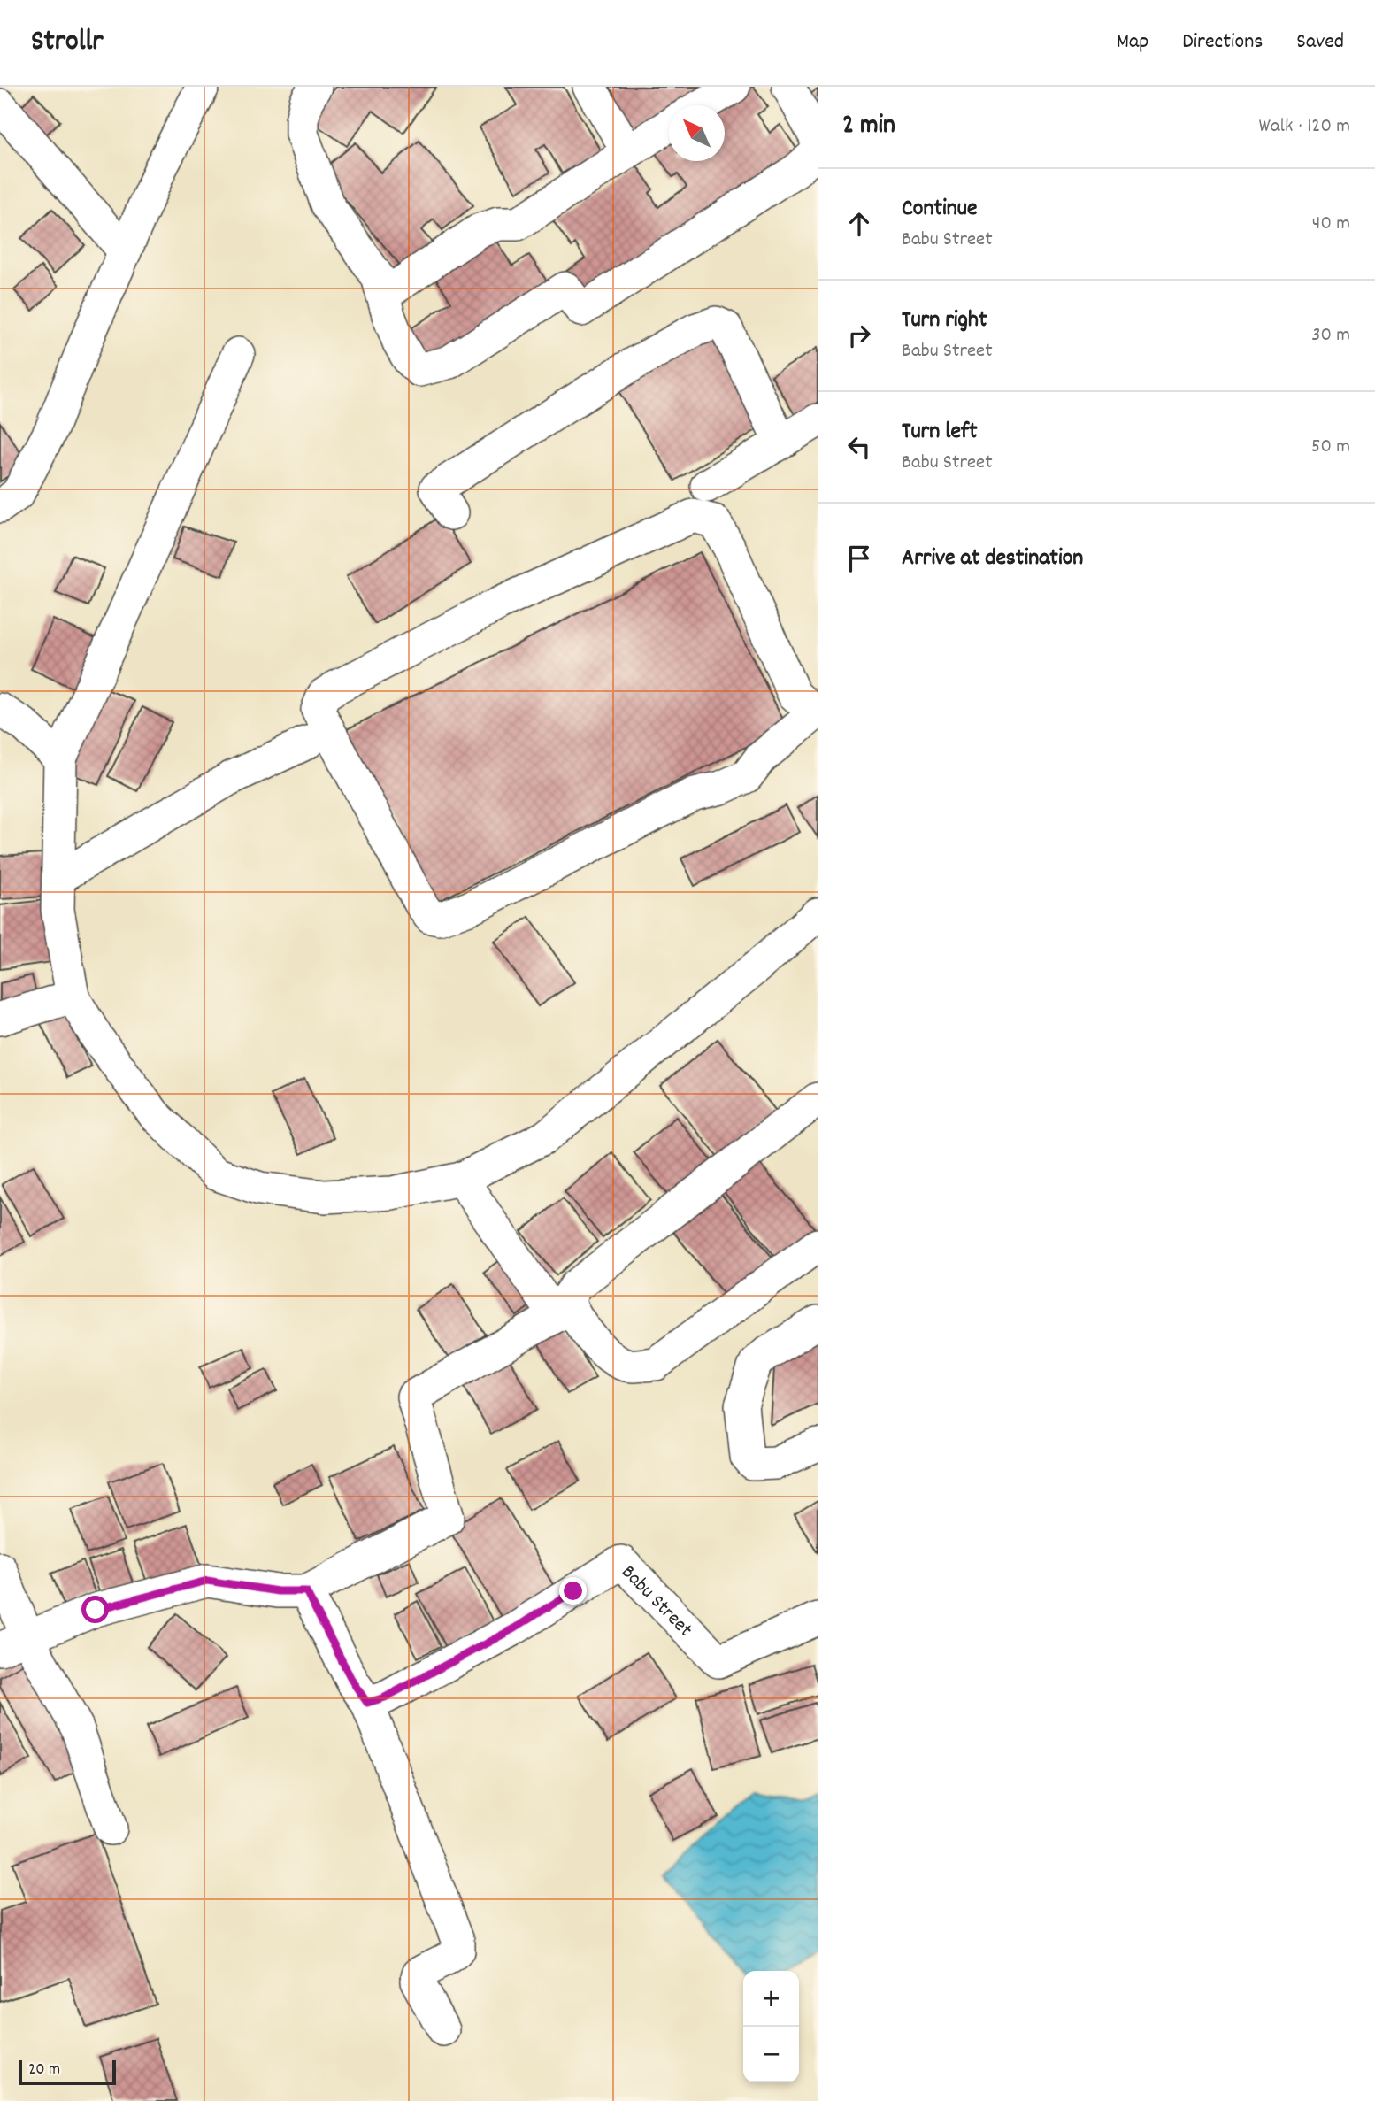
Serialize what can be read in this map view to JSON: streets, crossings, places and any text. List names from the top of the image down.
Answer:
{
  "streets": {
    "street": ["Babu Street"]
  },
  "scale_bar": "20 m",
  "north": "top left",
  "page": {
    "header": "Strollr",
    "nav": ["Map", "Directions", "Saved"],
    "heading": ["2 min", "Walk · 120 m"],
    "list": [
      ["Continue", "Babu Street", "40 m"],
      ["Turn right", "Babu Street", "30 m"],
      ["Turn left", "Babu Street", "50 m"],
      "Arrive at destination"
    ],
    "map_buttons": ["+", "−"],
    "scale": "20 m"
  }
}
